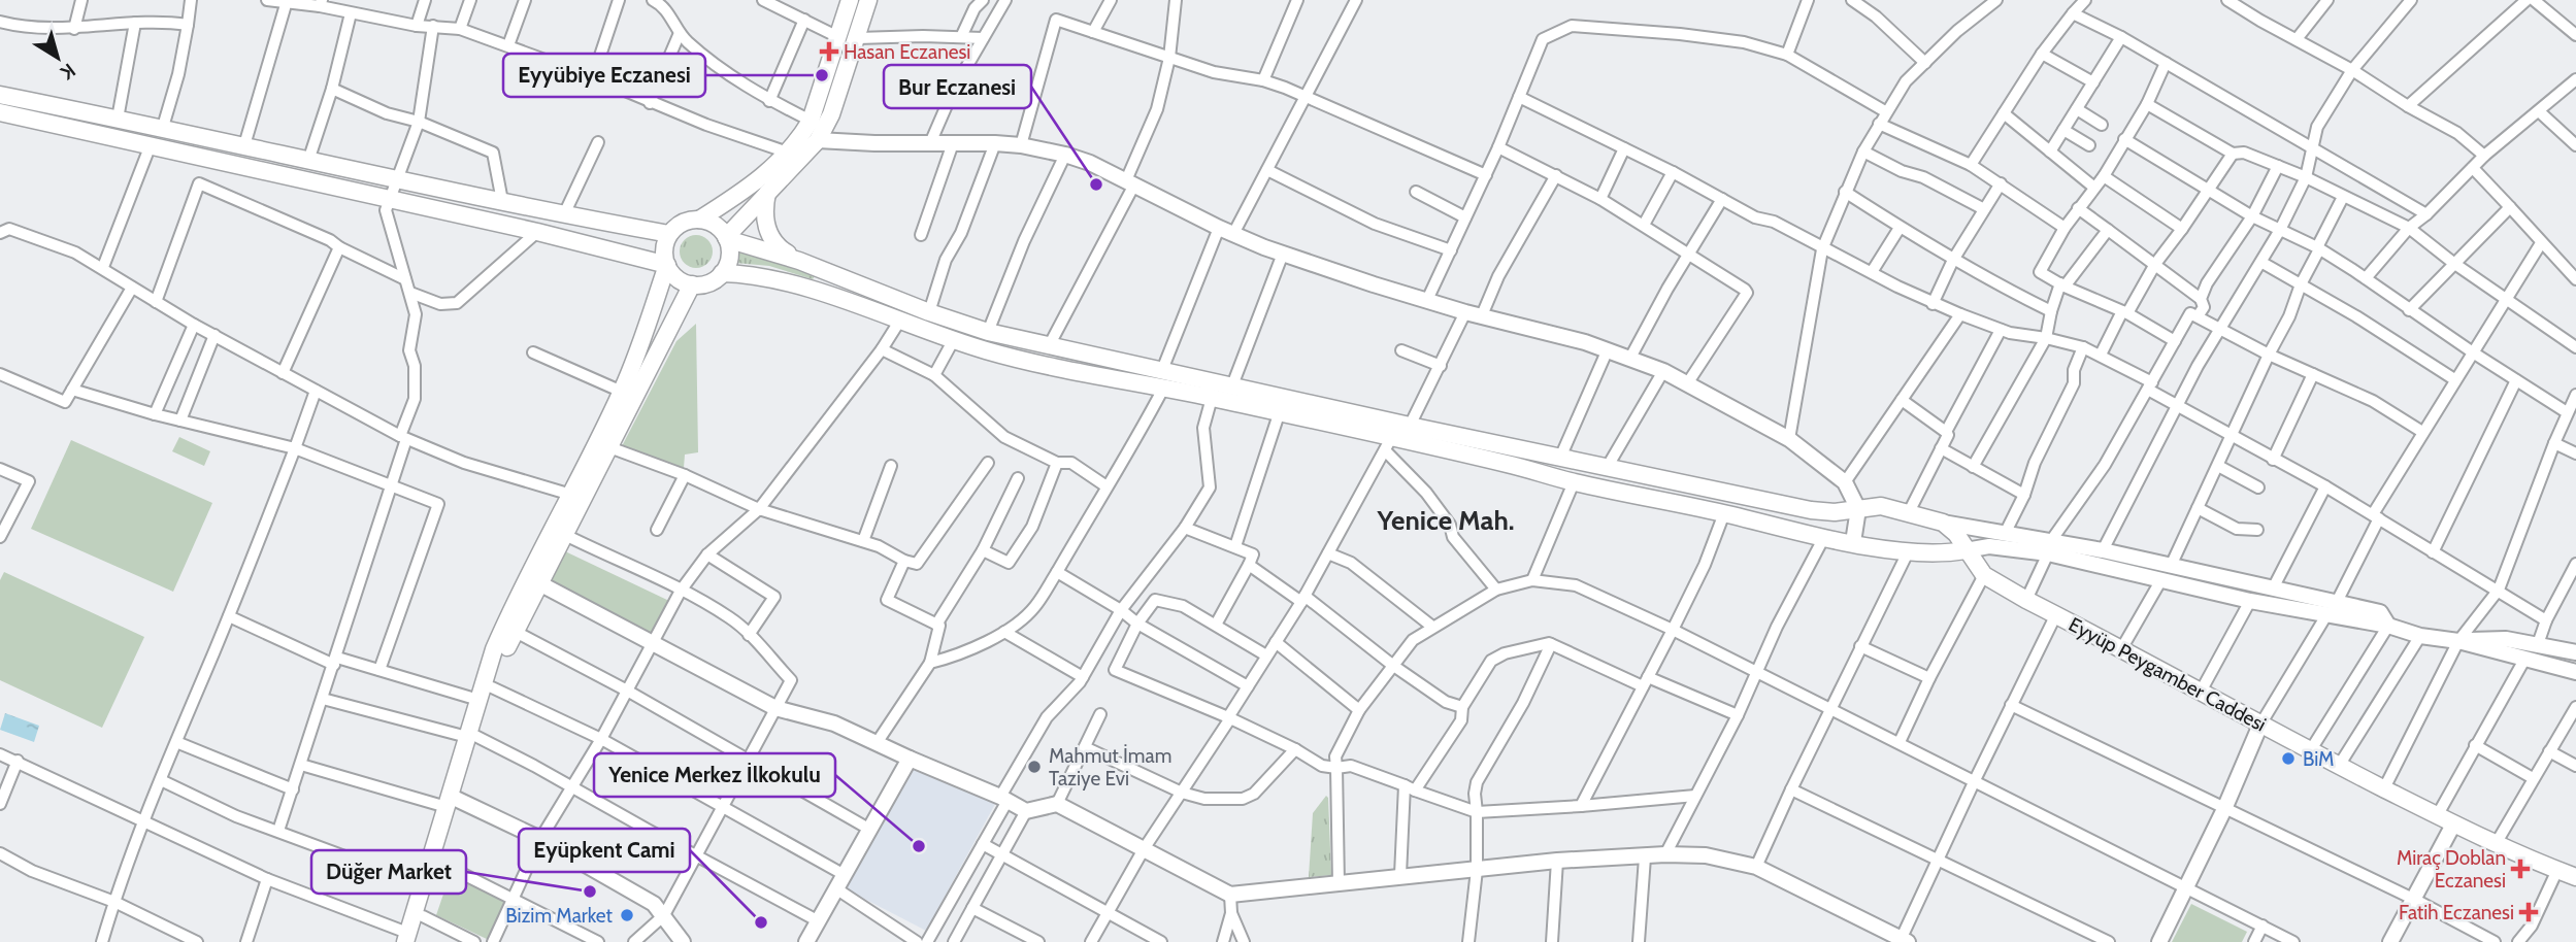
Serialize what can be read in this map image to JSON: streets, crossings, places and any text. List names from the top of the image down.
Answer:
{
  "streets": {
    "main road": ["Eyyüp Peygamber Caddesi"]
  },
  "districts": ["Yenice Mah."],
  "places": {
    "health": ["Hasan Eczanesi", "Miraç Doblan Eczanesi", "Fatih Eczanesi"],
    "other": [
      "Eyyübiye Eczanesi",
      "Bur Eczanesi",
      "BiM",
      "Mahmut İmam Taziye Evi",
      "Yenice Merkez İlkokulu",
      "Düğer Market",
      "Bizim Market",
      "Eyüpkent Cami"
    ]
  },
  "north": "bottom right"
}
